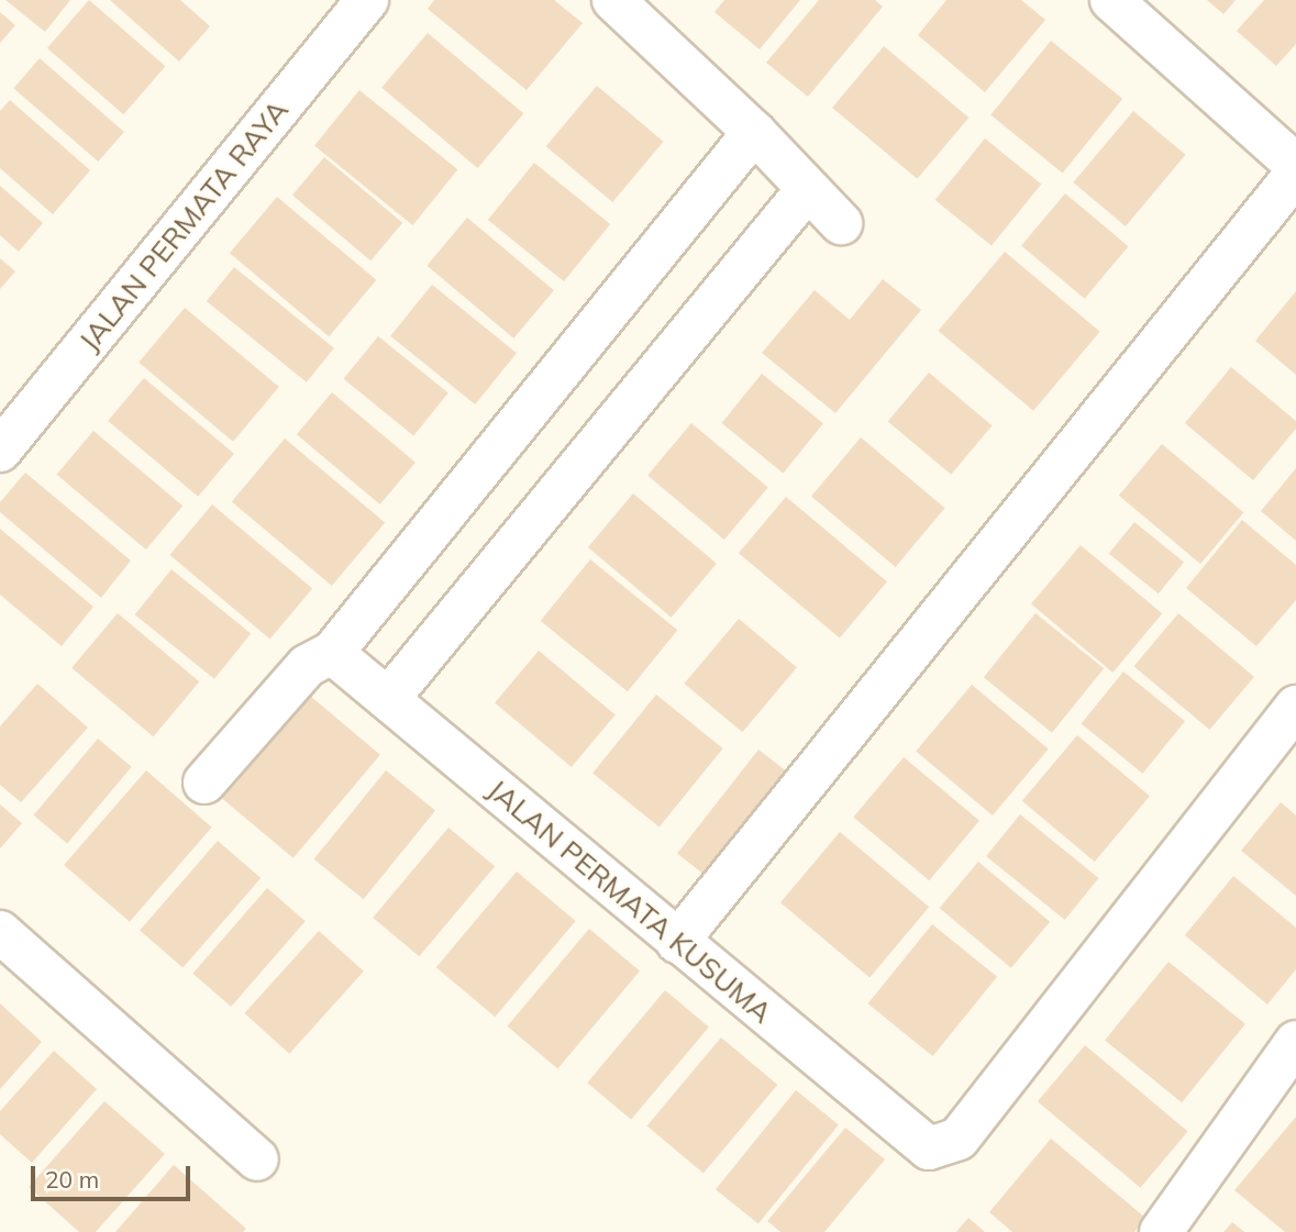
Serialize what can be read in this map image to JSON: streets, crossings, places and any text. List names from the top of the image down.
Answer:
{
  "streets": {
    "street": ["JALAN PERMATA RAYA", "JALAN PERMATA KUSUMA"]
  },
  "scale_bar": "20 m"
}
